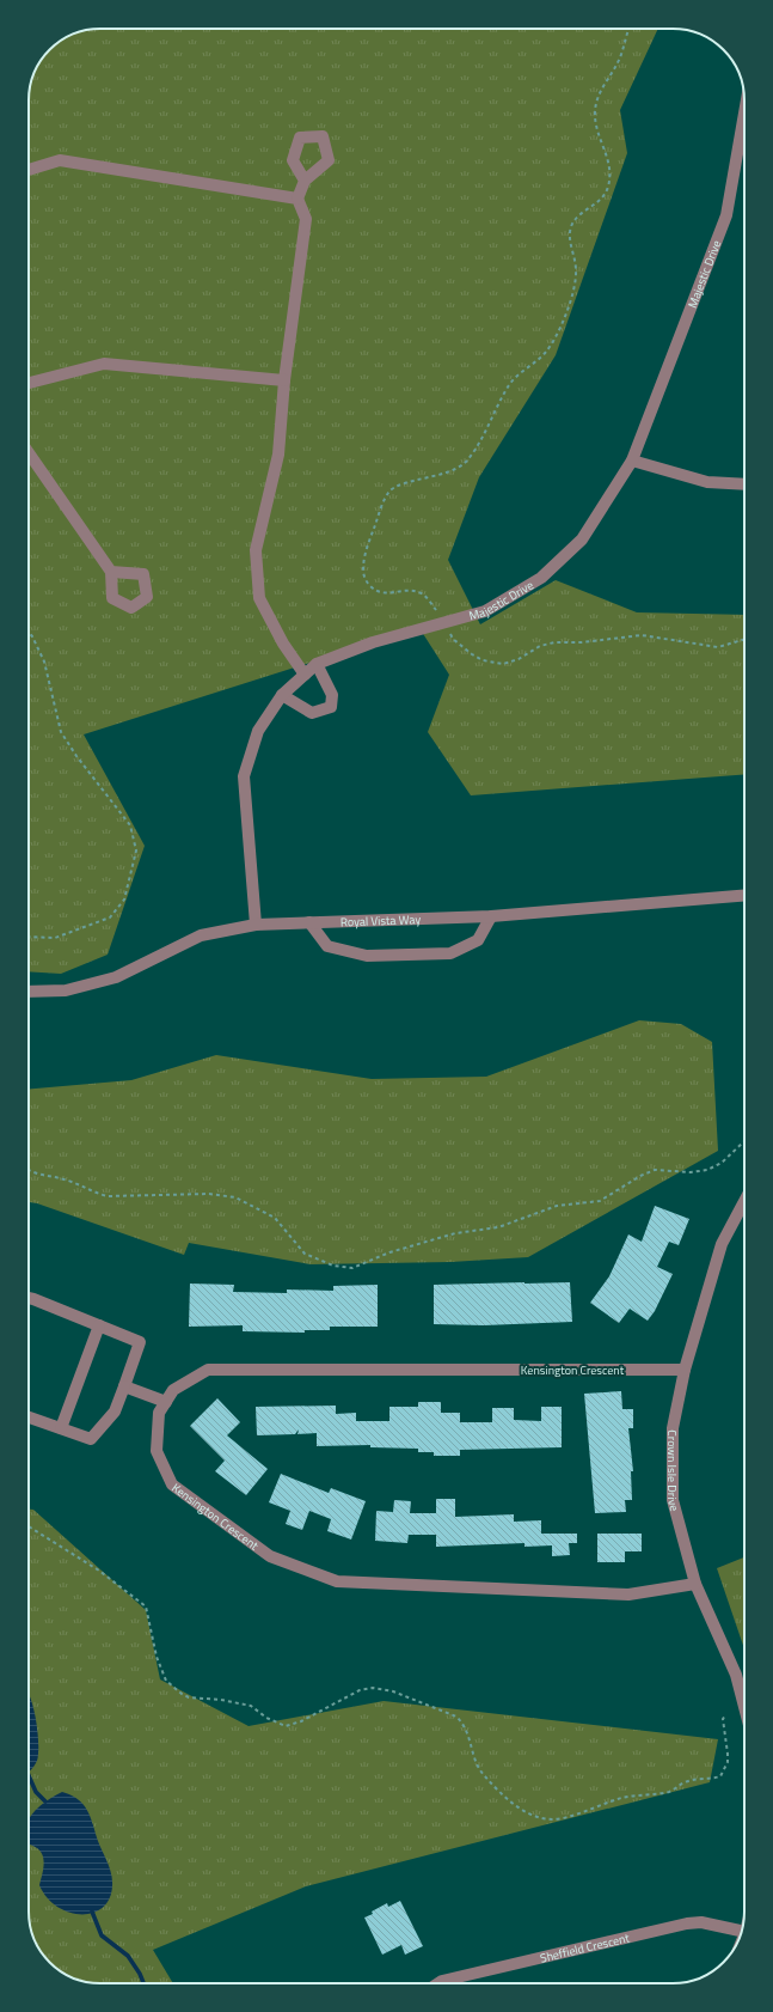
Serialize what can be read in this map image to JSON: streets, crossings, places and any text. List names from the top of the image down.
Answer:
{
  "streets": {
    "street": [
      "Majestic Drive",
      "Royal Vista Way",
      "Kensington Crescent",
      "Crown Isle Drive",
      "Sheffield Crescent"
    ]
  },
  "crossings": [
    ["Majestic Drive", "Royal Vista Way"],
    ["Kensington Crescent", "Crown Isle Drive"]
  ]
}
